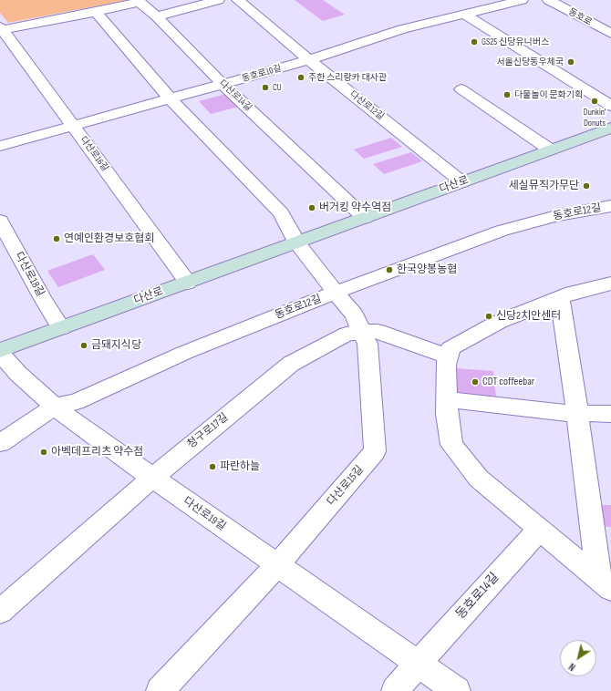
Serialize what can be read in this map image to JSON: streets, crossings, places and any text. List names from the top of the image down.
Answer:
{
  "streets": {
    "main road": ["다산로"],
    "street": [
      "동호로",
      "동호로10길",
      "다산로14길",
      "다산로12길",
      "다산로16길",
      "동호로12길",
      "다산로18길",
      "청구로17길",
      "다산로15길",
      "다산로19길",
      "동호로14길"
    ]
  },
  "crossings": [
    ["동호로10길", "다산로14길"],
    ["동호로10길", "다산로12길"],
    ["동호로10길", "다산로16길"],
    ["다산로14길", "다산로16길"],
    ["다산로14길", "다산로"],
    ["다산로12길", "다산로"],
    ["다산로16길", "다산로"],
    ["다산로", "다산로18길"],
    ["다산로", "다산로15길"],
    ["동호로12길", "다산로15길"],
    ["동호로12길", "다산로19길"],
    ["청구로17길", "다산로15길"],
    ["청구로17길", "다산로19길"],
    ["다산로15길", "다산로19길"],
    ["다산로19길", "동호로14길"]
  ],
  "places": [
    "GS25 신당유니버스",
    "서울신당동우체국",
    "주한 스리랑카 대사관",
    "CU",
    "다물놀이 문화기획",
    "Dunkin' Donuts",
    "세실뮤직가무단",
    "버거킹 약수역점",
    "연예인환경보호협회",
    "한국양봉농협",
    "신당2치안센터",
    "금돼지식당",
    "CDT coffeebar",
    "아벡데프리츠 약수점",
    "파란하늘"
  ],
  "north": "bottom left"
}
